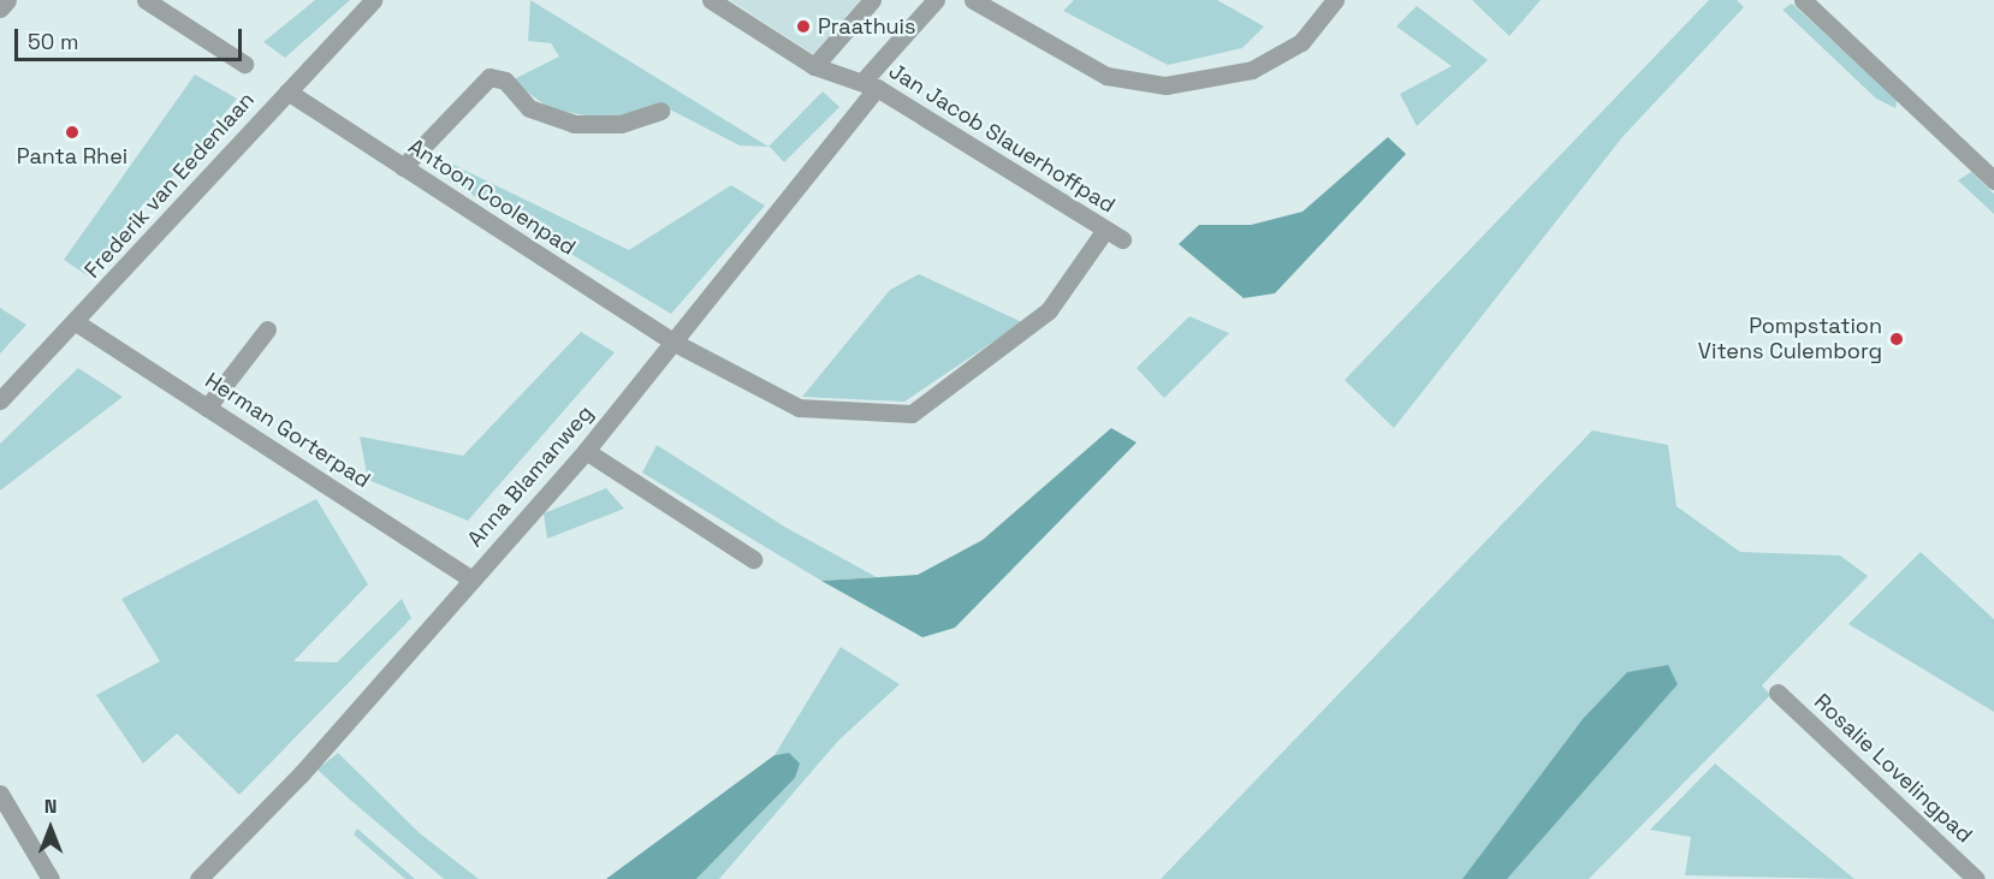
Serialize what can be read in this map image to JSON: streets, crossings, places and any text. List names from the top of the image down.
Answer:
{
  "streets": {
    "street": [
      "Jan Jacob Slauerhoffpad",
      "Frederik van Eedenlaan",
      "Antoon Coolenpad",
      "Herman Gorterpad",
      "Anna Blamanweg",
      "Rosalie Lovelingpad"
    ]
  },
  "crossings": [
    ["Jan Jacob Slauerhoffpad", "Antoon Coolenpad"],
    ["Jan Jacob Slauerhoffpad", "Anna Blamanweg"],
    ["Frederik van Eedenlaan", "Antoon Coolenpad"],
    ["Frederik van Eedenlaan", "Herman Gorterpad"],
    ["Antoon Coolenpad", "Anna Blamanweg"],
    ["Herman Gorterpad", "Anna Blamanweg"]
  ],
  "places": ["Praathuis", "Panta Rhei", "Pompstation Vitens Culemborg"],
  "scale_bar": "50 m",
  "north": "top"
}
